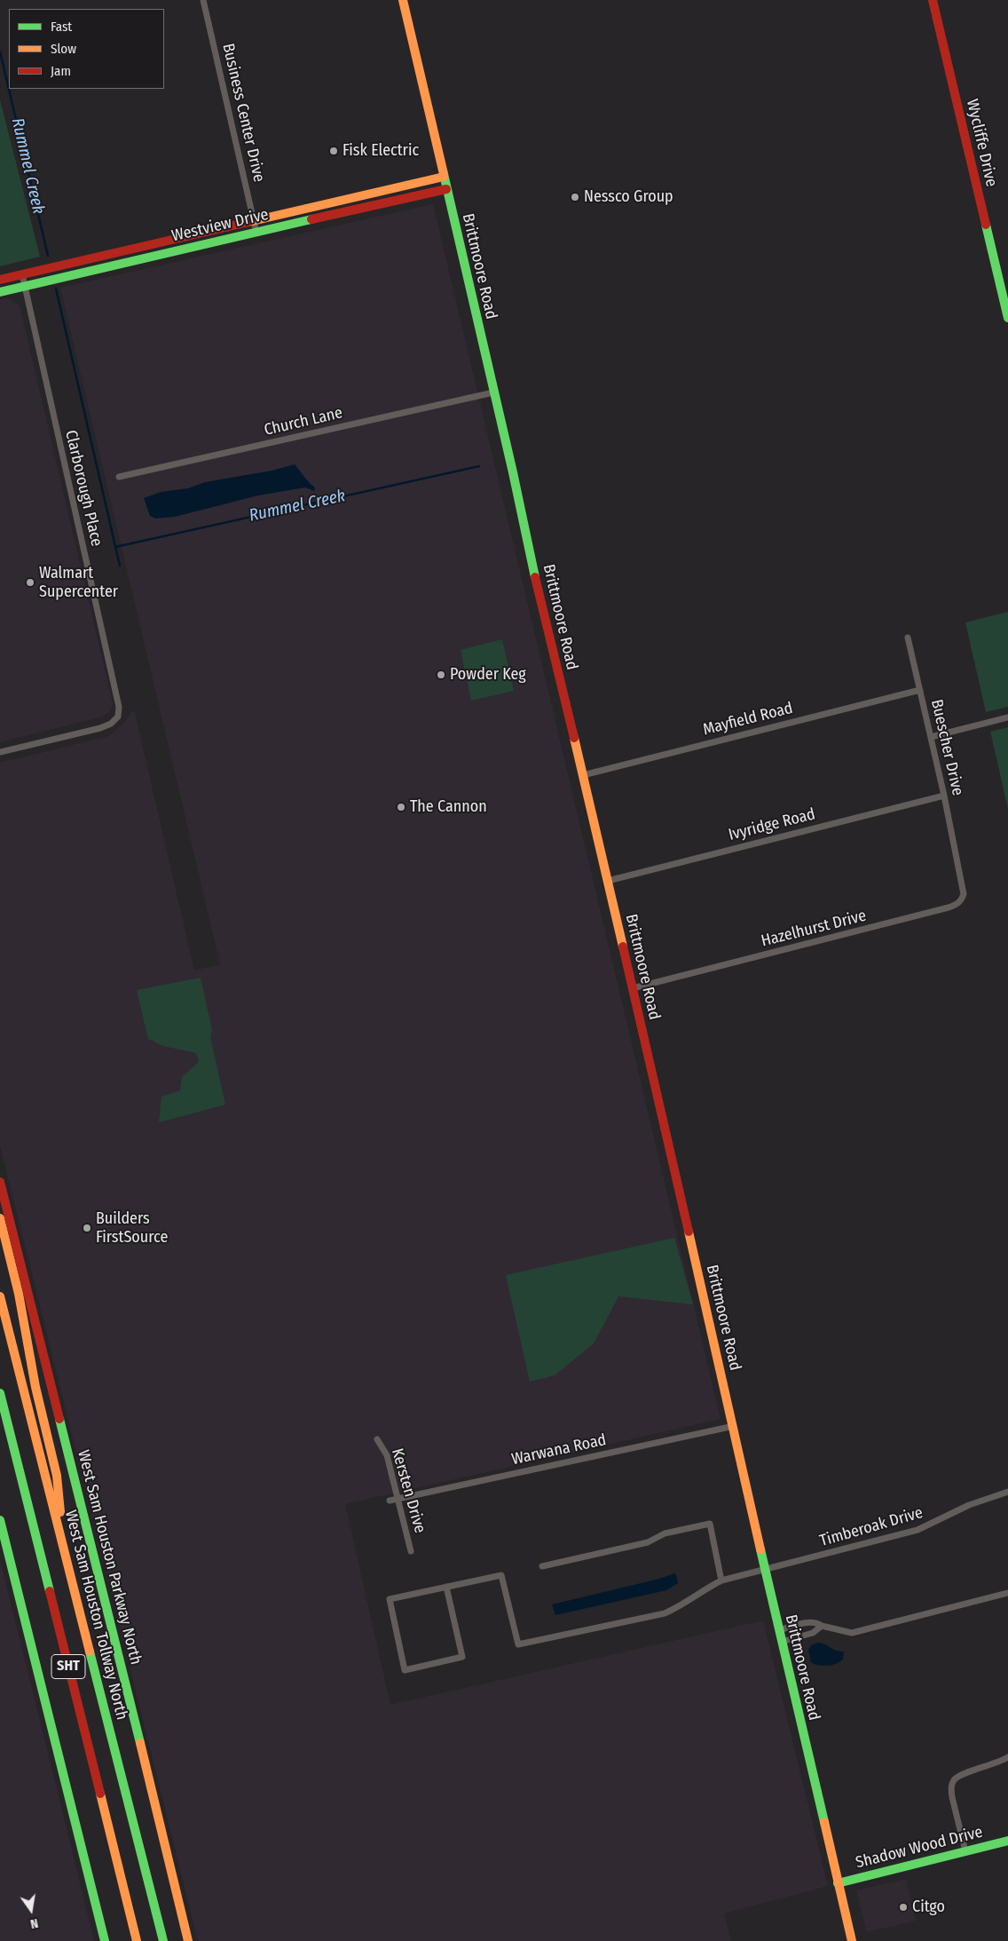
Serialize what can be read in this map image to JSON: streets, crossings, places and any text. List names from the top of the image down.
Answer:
{
  "streets": {
    "main road": [
      "Wycliffe Drive",
      "Westview Drive",
      "Brittmoore Road",
      "West Sam Houston Parkway North",
      "West Sam Houston Tollway North",
      "SHT",
      "Shadow Wood Drive"
    ],
    "street": [
      "Business Center Drive",
      "Church Lane",
      "Clarborough Place",
      "Mayfield Road",
      "Buescher Drive",
      "Ivyridge Road",
      "Hazelhurst Drive",
      "Warwana Road",
      "Kersten Drive",
      "Timberoak Drive"
    ]
  },
  "crossings": [
    ["Business Center Drive", "Westview Drive"],
    ["Westview Drive", "Brittmoore Road"],
    ["Westview Drive", "Clarborough Place"],
    ["Brittmoore Road", "Church Lane"],
    ["Brittmoore Road", "Mayfield Road"],
    ["Brittmoore Road", "Ivyridge Road"],
    ["Brittmoore Road", "Hazelhurst Drive"],
    ["Brittmoore Road", "Warwana Road"],
    ["Brittmoore Road", "Timberoak Drive"],
    ["Brittmoore Road", "Shadow Wood Drive"],
    ["Mayfield Road", "Buescher Drive"],
    ["Buescher Drive", "Ivyridge Road"],
    ["Buescher Drive", "Hazelhurst Drive"],
    ["Warwana Road", "Kersten Drive"]
  ],
  "water": ["Rummel Creek"],
  "places": [
    "Fisk Electric",
    "Nessco Group",
    "Walmart Supercenter",
    "Powder Keg",
    "The Cannon",
    "Builders FirstSource",
    "Citgo"
  ],
  "legend": ["Fast", "Slow", "Jam"],
  "north": "bottom"
}
